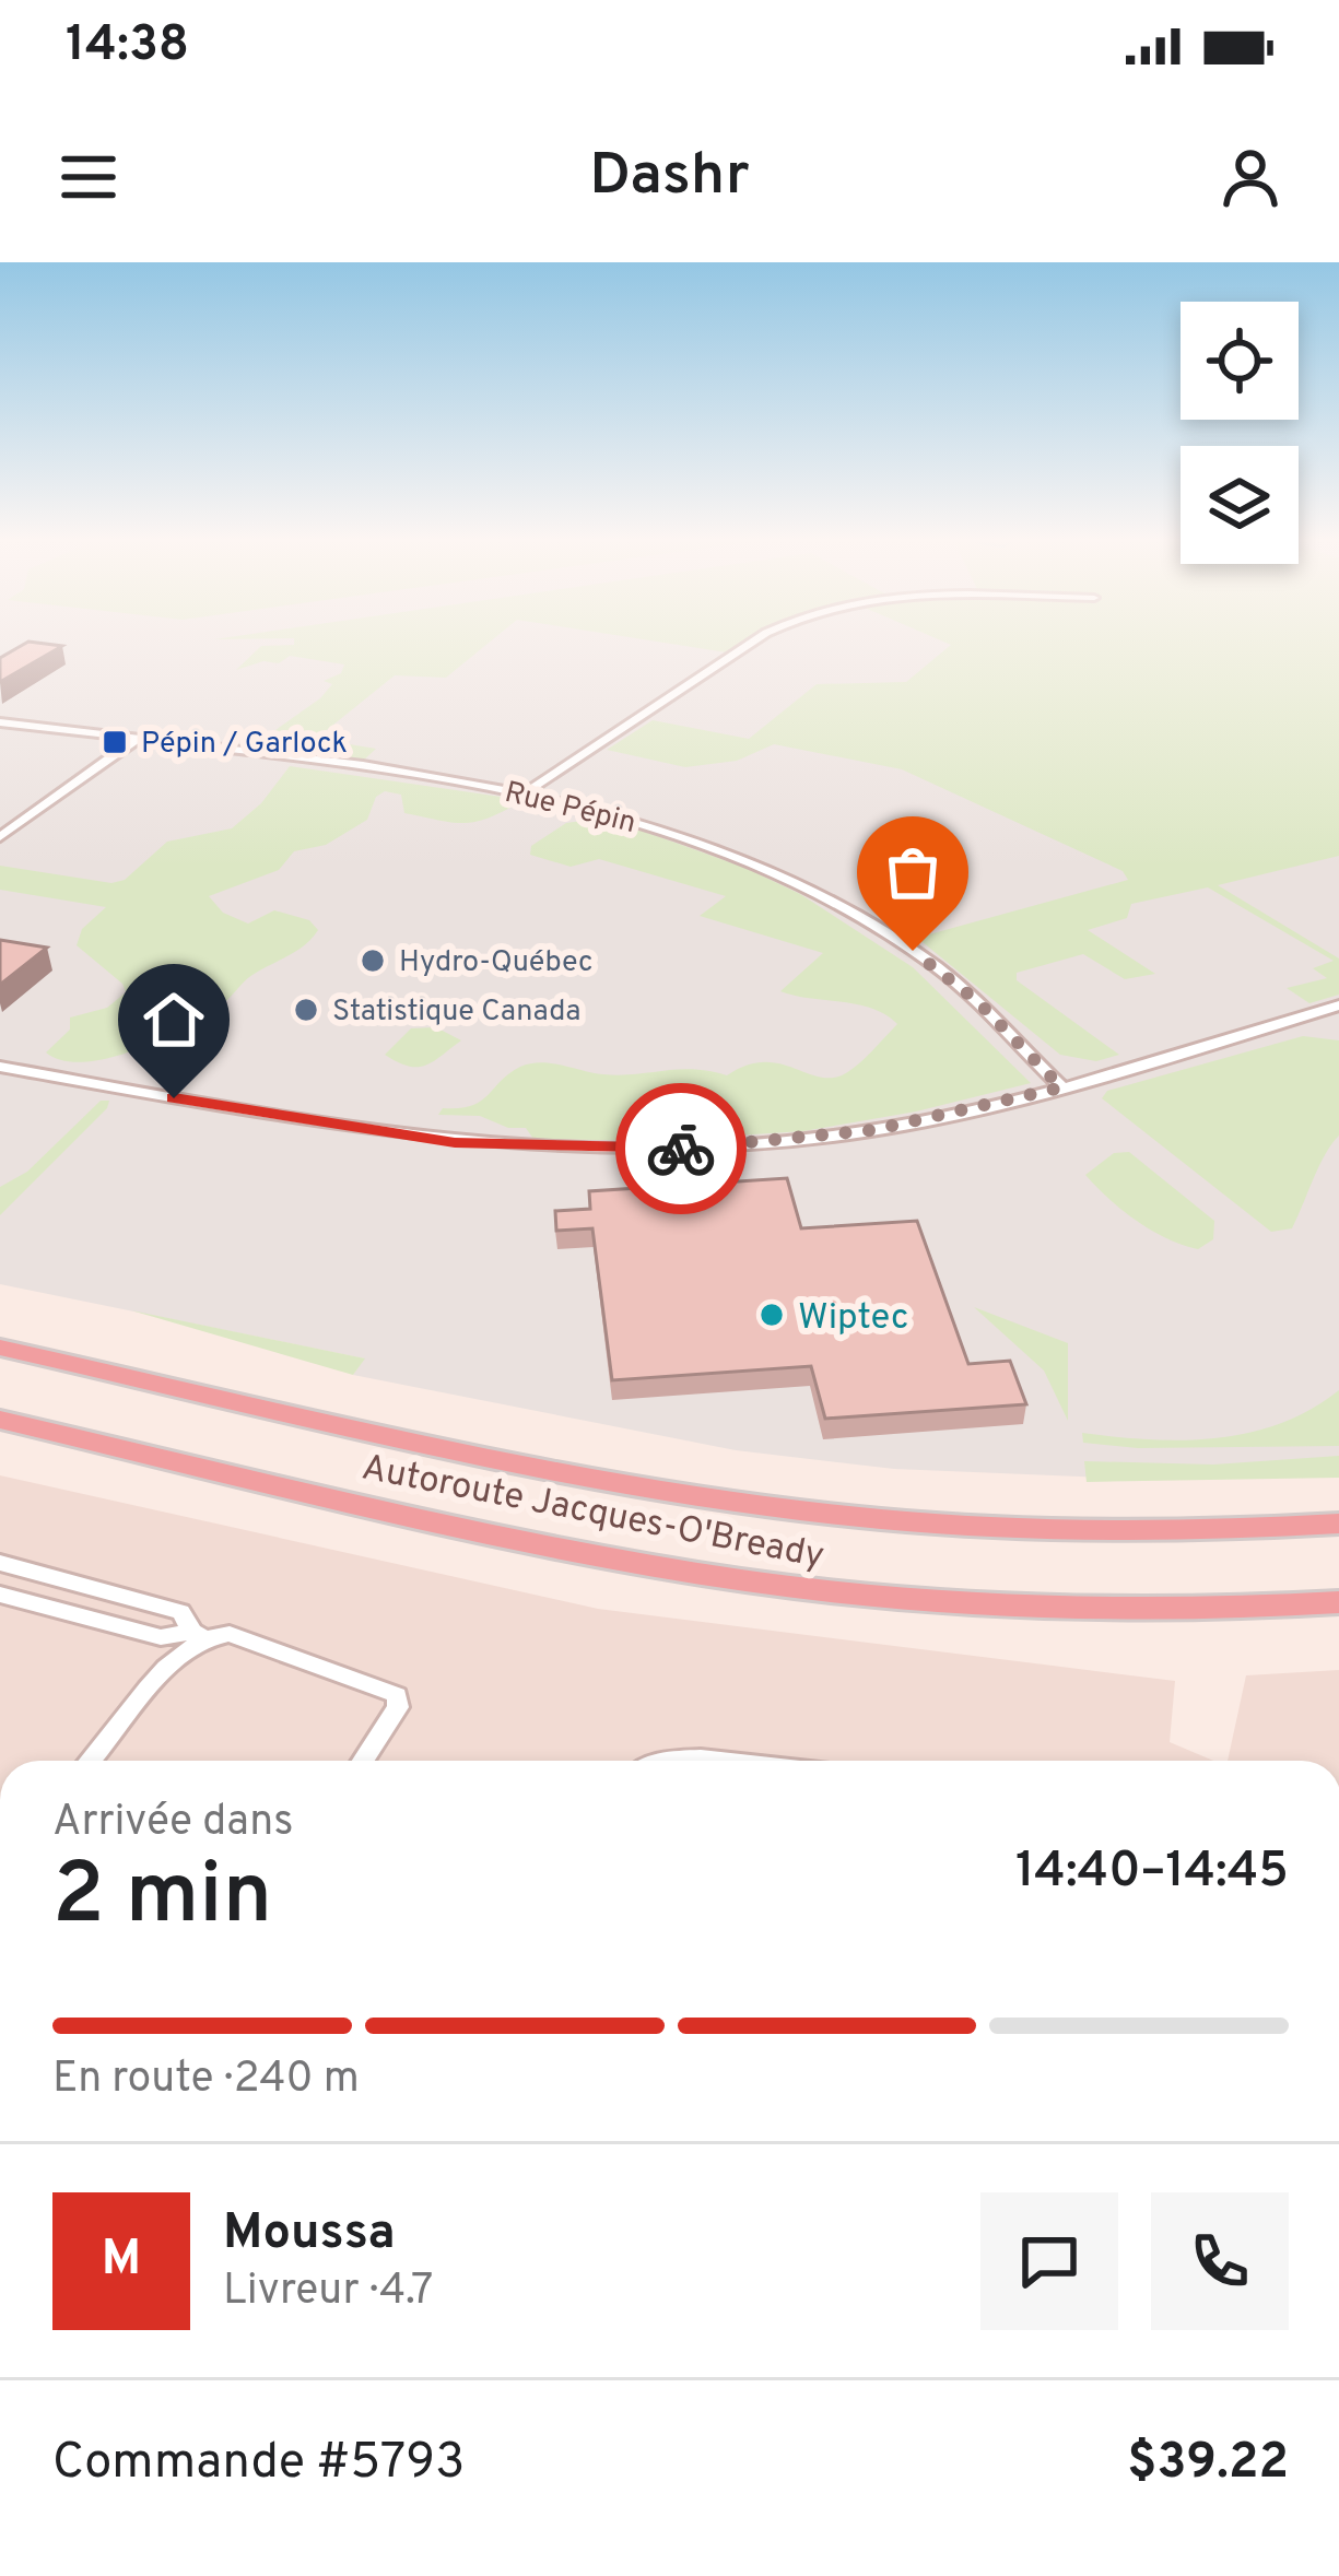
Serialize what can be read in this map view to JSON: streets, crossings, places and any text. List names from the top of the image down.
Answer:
{
  "streets": {
    "highway": ["Autoroute Jacques-O'Bready"],
    "street": ["Rue Pépin"]
  },
  "places": {
    "transit": ["Pépin / Garlock"],
    "other": ["Hydro-Québec", "Statistique Canada", "Wiptec"]
  },
  "page": {
    "status": "14:38",
    "header": "Dashr",
    "heading": ["2 min", "Arrivée dans", "14:40–14:45"],
    "panel": [
      "Moussa",
      "Livreur · 4.7",
      "Commande #5793",
      "$39.22"
    ],
    "bar": "En route · 240 m",
    "round": "M"
  }
}
